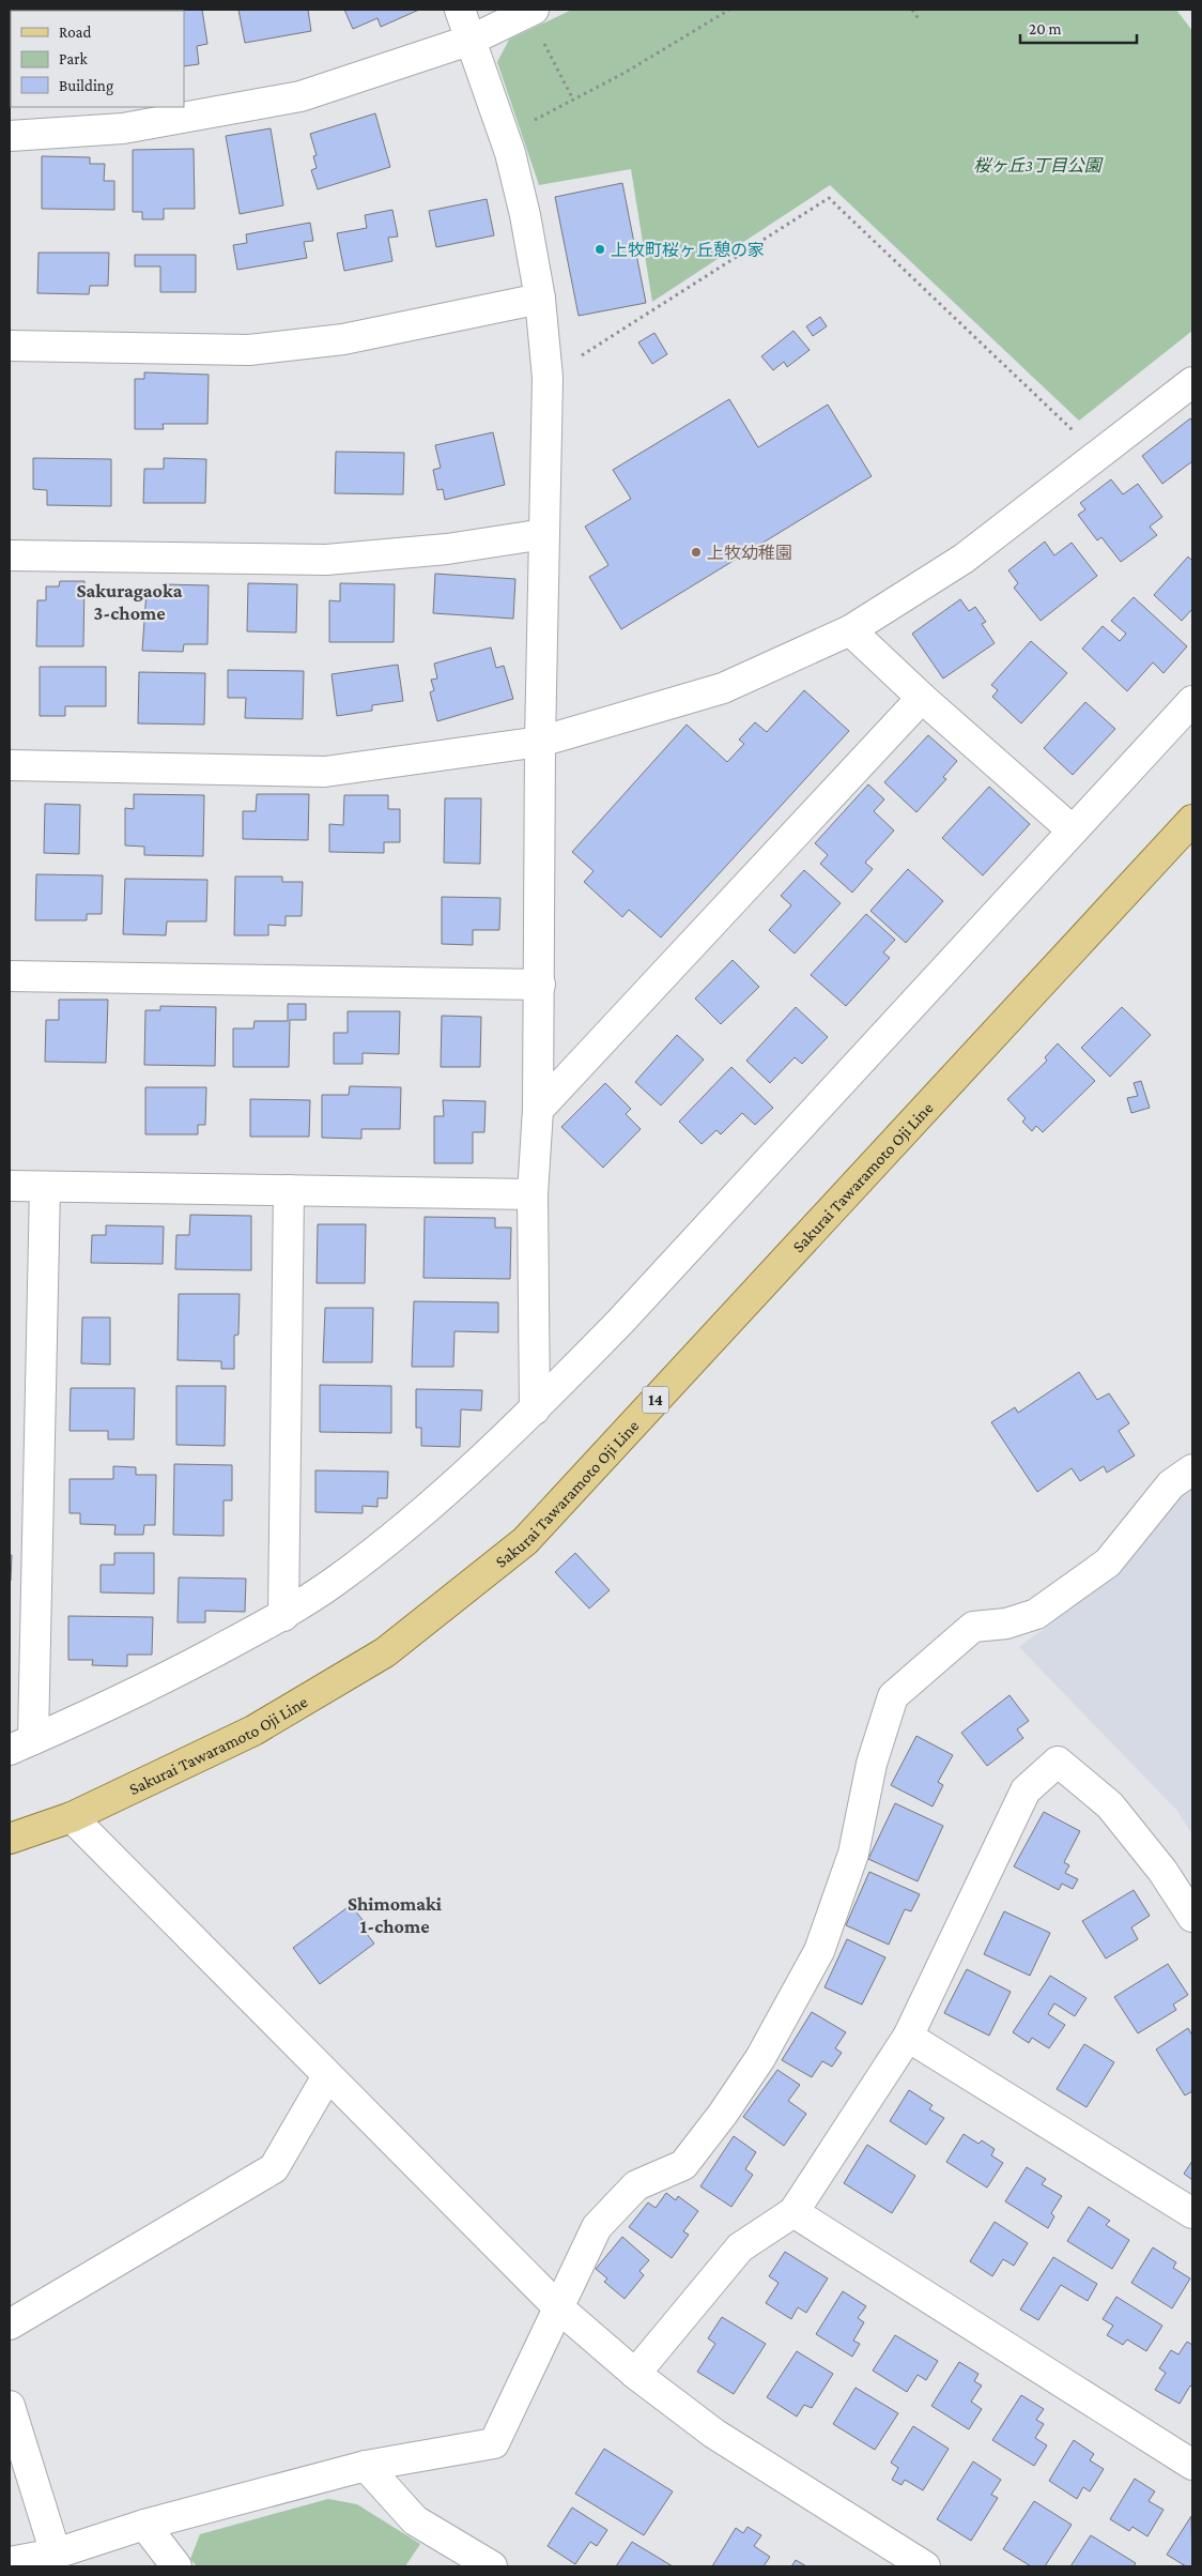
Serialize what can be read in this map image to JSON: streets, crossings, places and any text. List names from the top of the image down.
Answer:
{
  "streets": {
    "main road": ["Sakurai Tawaramoto Oji Line", "14"]
  },
  "districts": ["Sakuragaoka 3-chome", "Shimomaki 1-chome"],
  "parks": ["桜ヶ丘3丁目公園"],
  "places": ["上牧町桜ヶ丘憩の家", "上牧幼稚園"],
  "legend": ["Road", "Park", "Building"],
  "scale_bar": "20 m"
}
